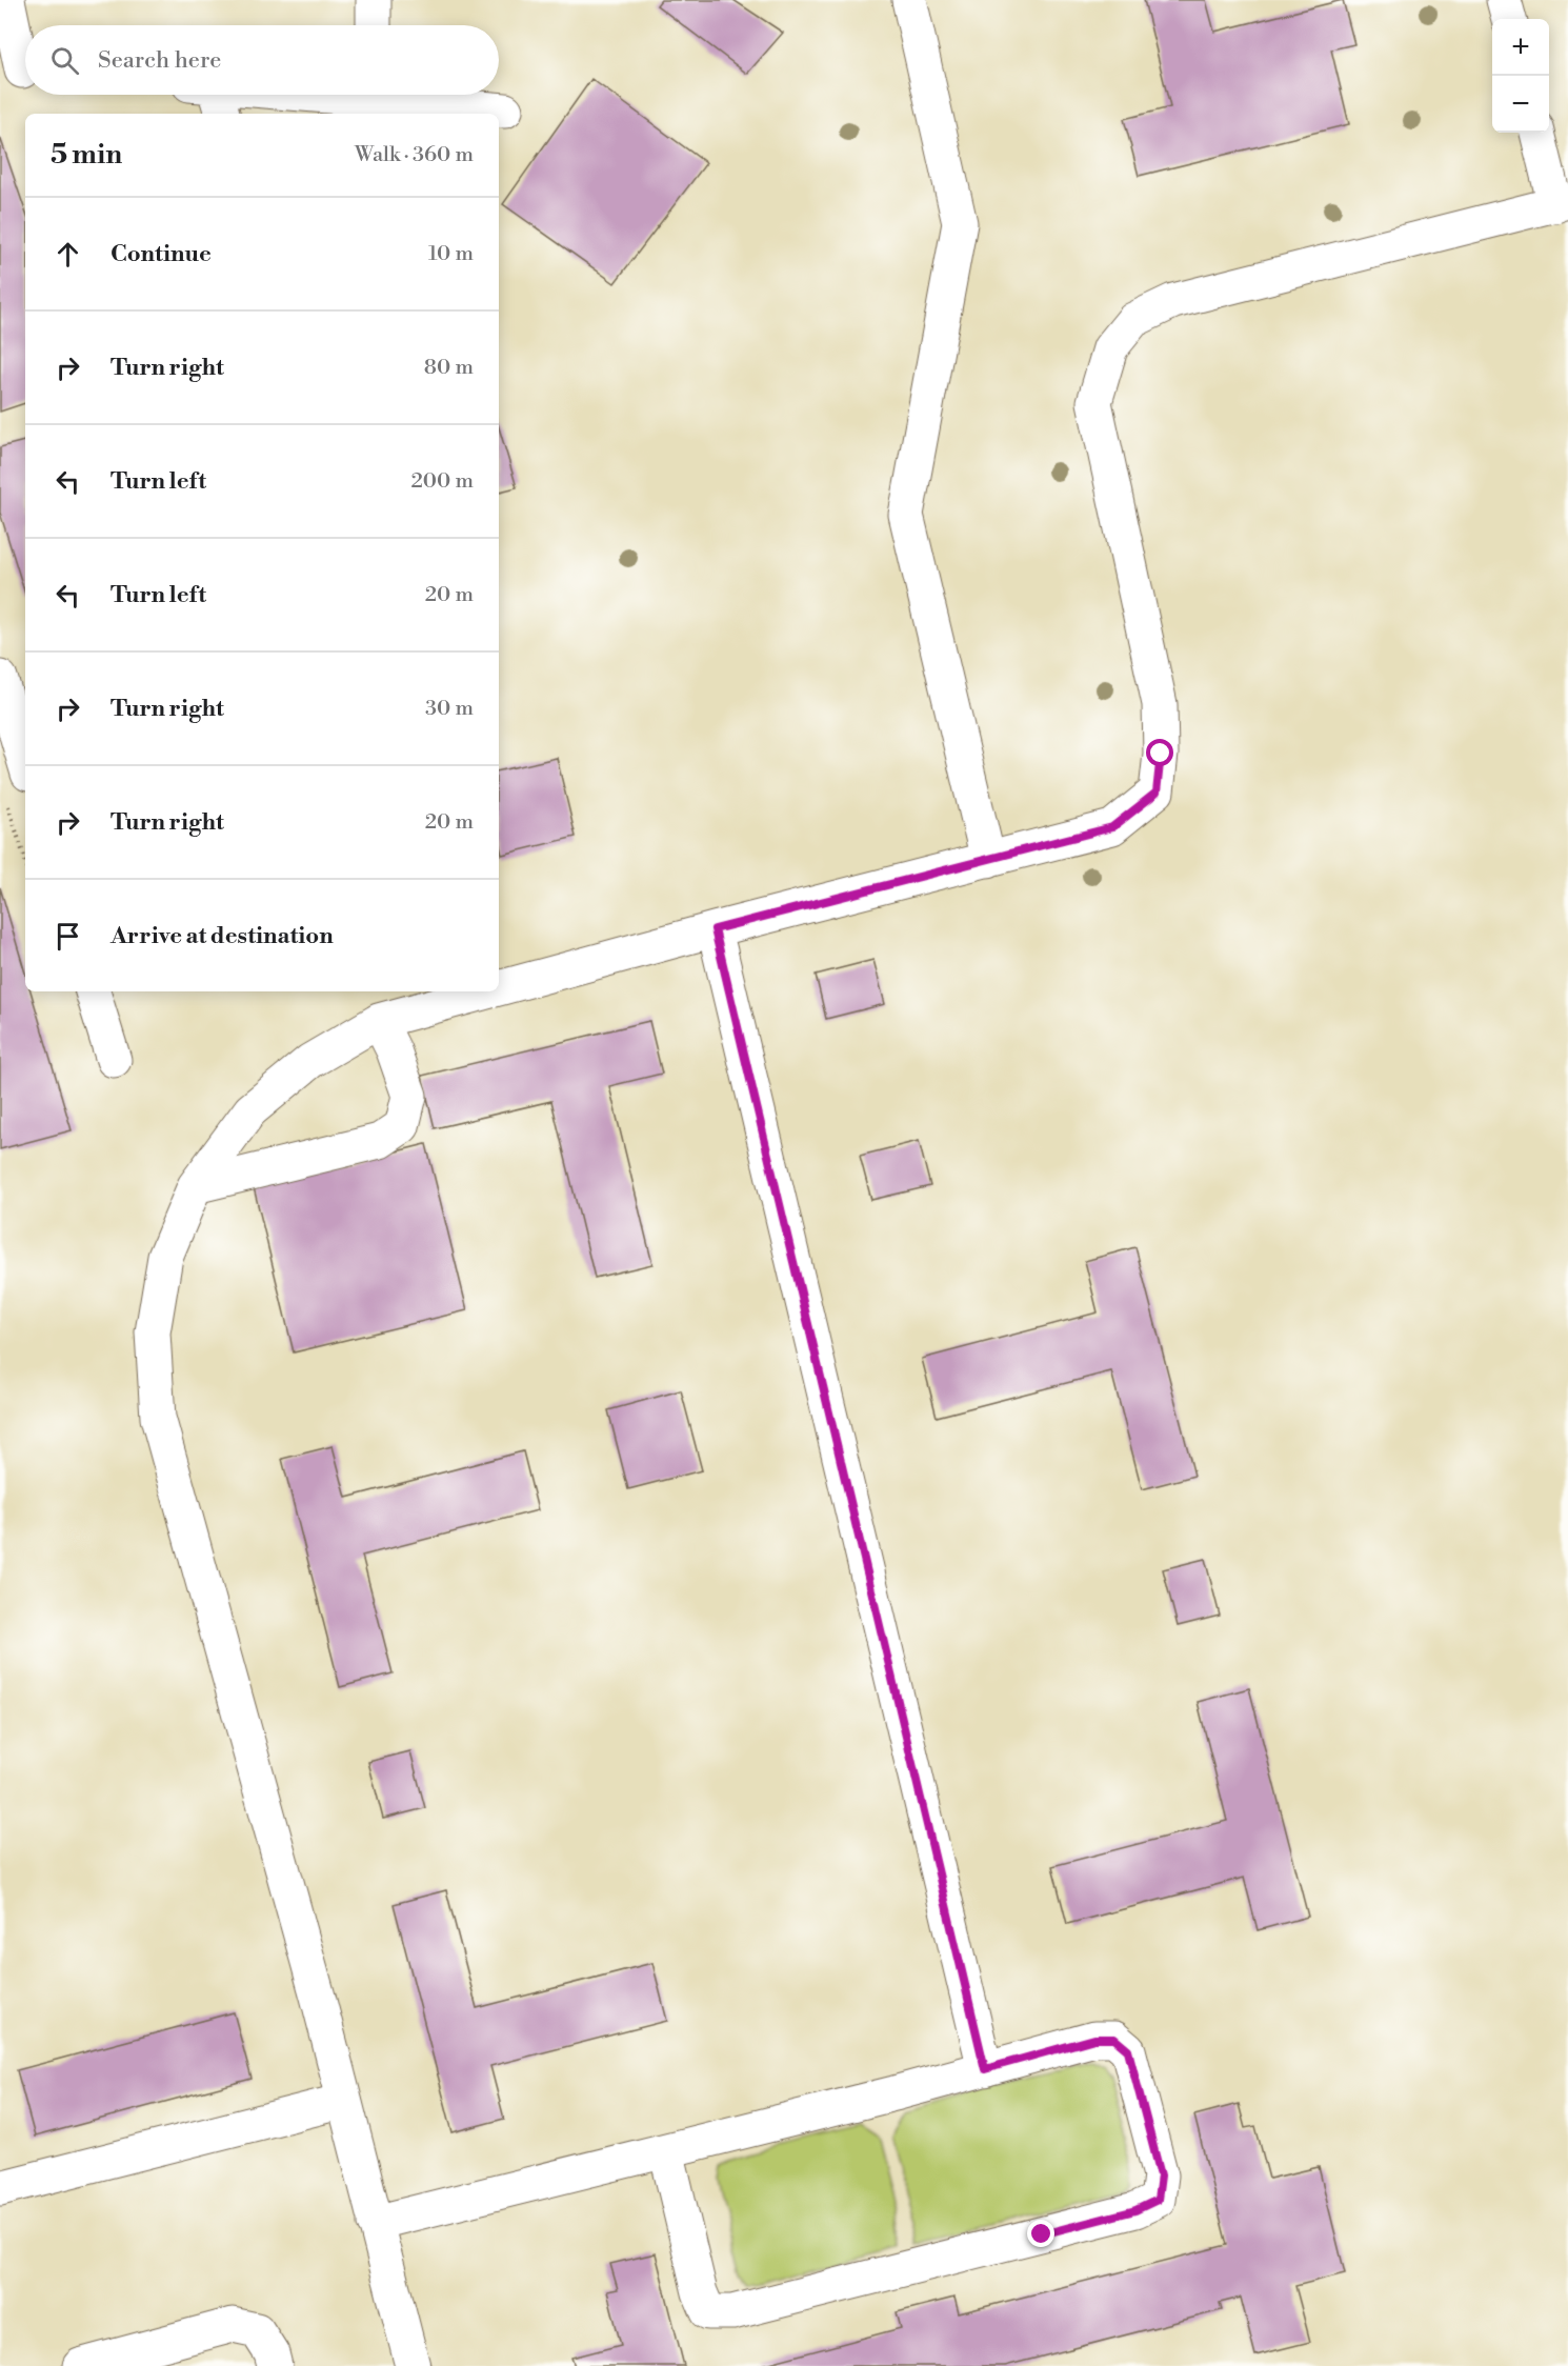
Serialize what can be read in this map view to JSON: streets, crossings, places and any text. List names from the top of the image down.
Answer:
{
  "page": {
    "map_buttons": ["+", "−"],
    "search": "Search here",
    "heading": ["5 min", "Walk · 360 m"],
    "list": [
      ["Continue", "10 m"],
      ["Turn right", "80 m"],
      ["Turn left", "200 m"],
      ["Turn left", "20 m"],
      ["Turn right", "30 m"],
      ["Turn right", "20 m"],
      "Arrive at destination"
    ]
  }
}
